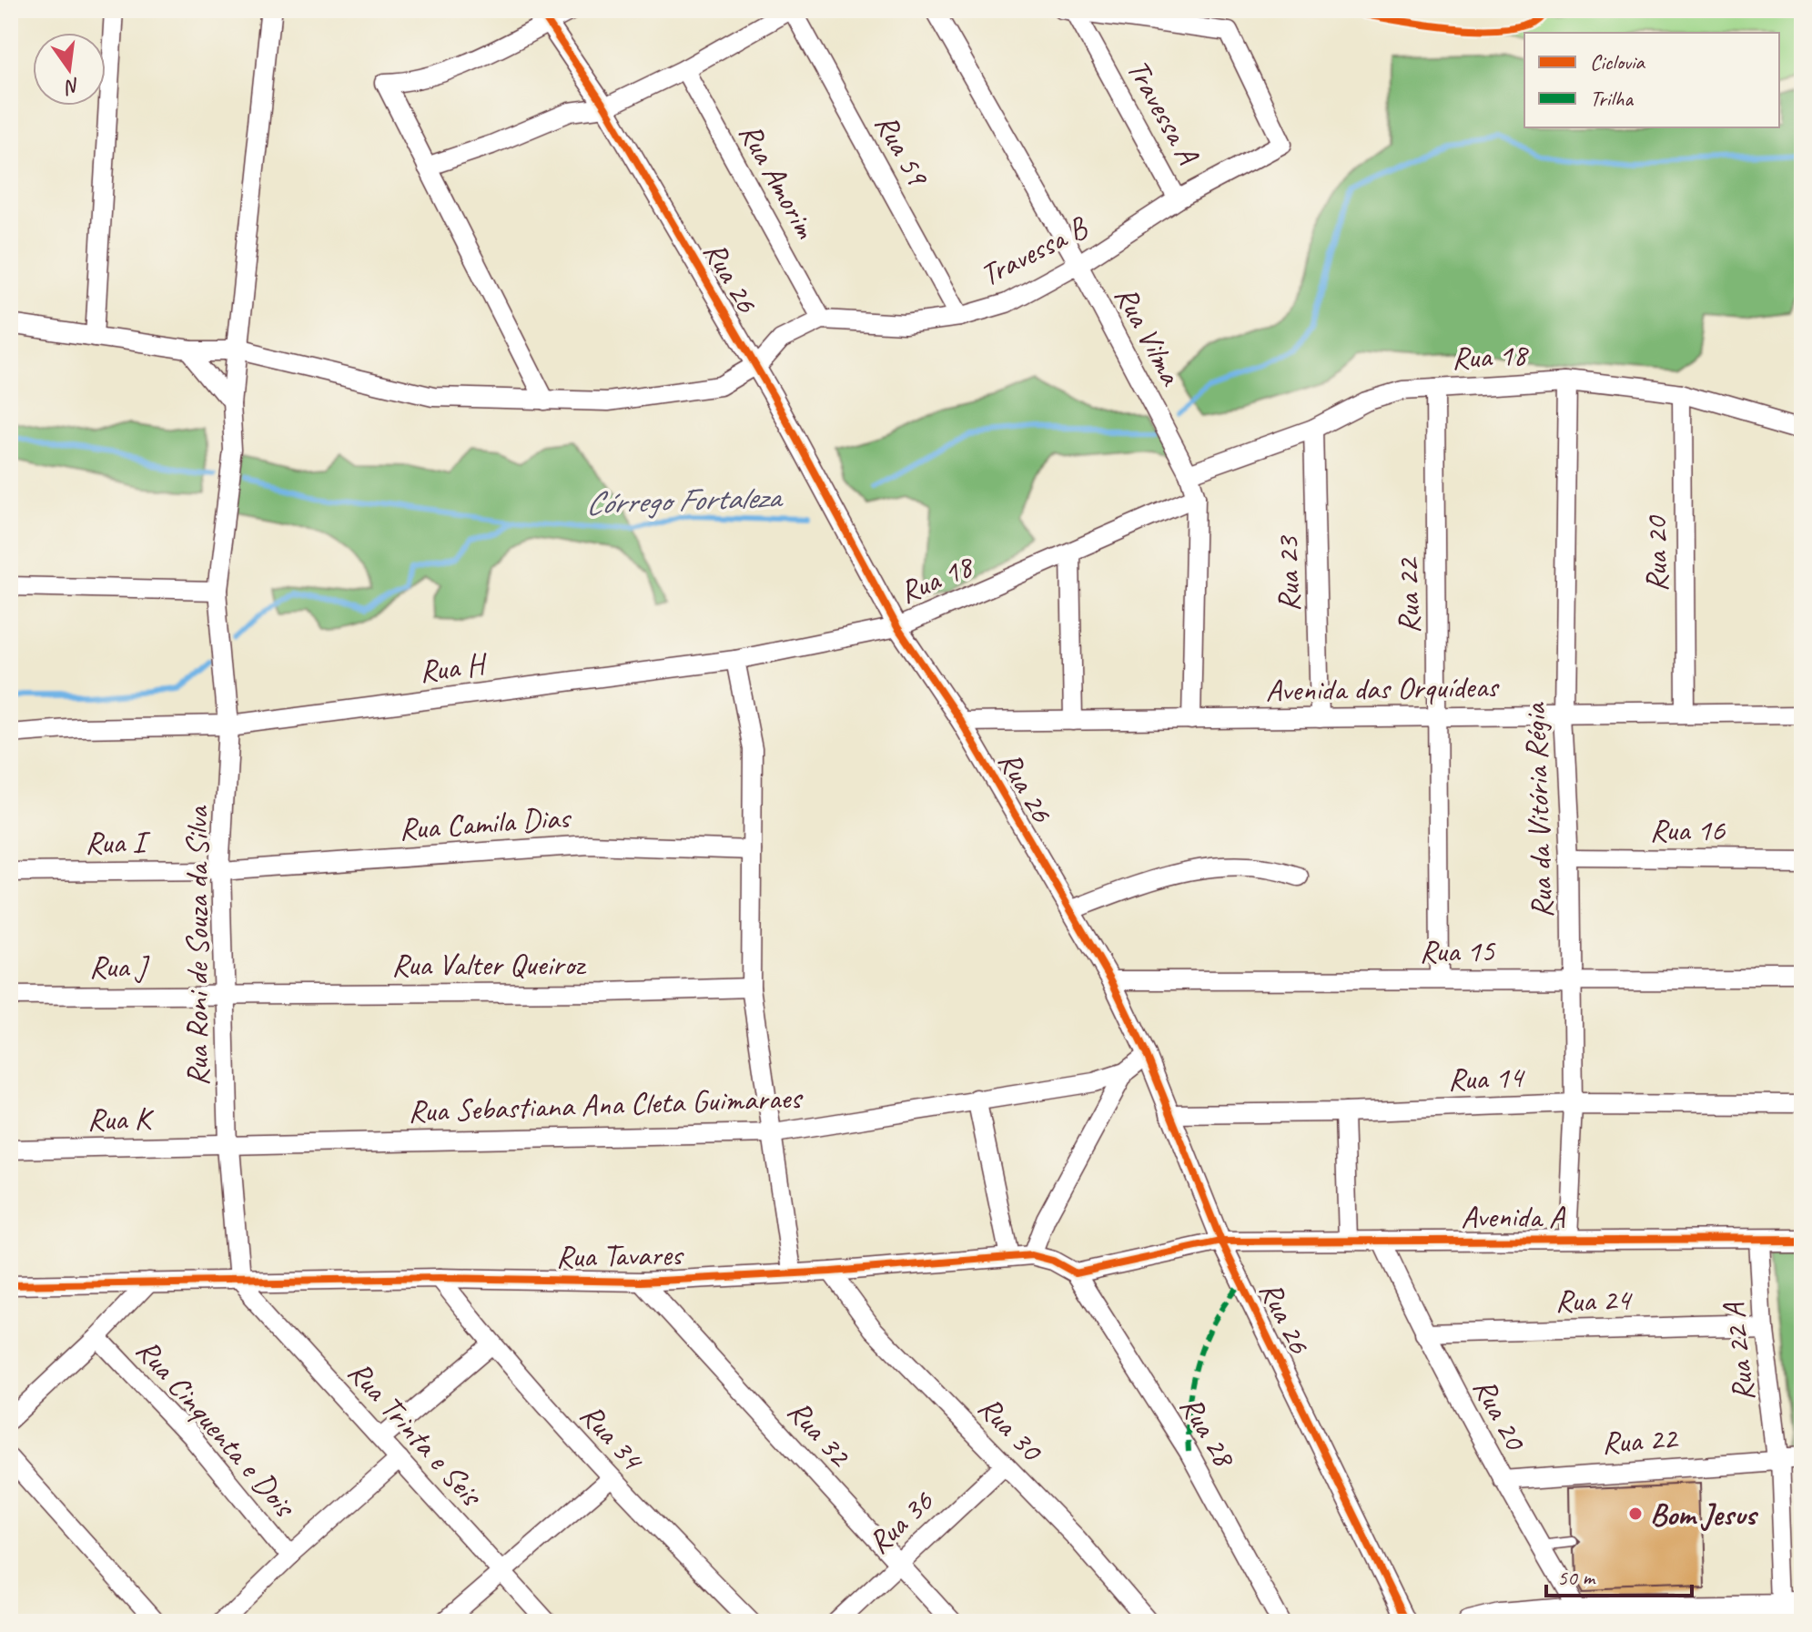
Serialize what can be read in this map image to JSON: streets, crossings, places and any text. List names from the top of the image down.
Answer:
{
  "streets": {
    "street": [
      "Travessa A",
      "Rua 59",
      "Rua Amorim",
      "Travessa B",
      "Rua 26",
      "Rua Vilma",
      "Rua 18",
      "Rua 20",
      "Rua 23",
      "Rua 22",
      "Rua H",
      "Avenida das Orquídeas",
      "Rua da Vitória Régia",
      "Rua Camila Dias",
      "Rua 16",
      "Rua I",
      "Rua Roni de Souza da Silva",
      "Rua 15",
      "Rua Valter Queiroz",
      "Rua J",
      "Rua 14",
      "Rua Sebastiana Ana Cleta Guimaraes",
      "Rua K",
      "Avenida A",
      "Rua Tavares",
      "Rua 24",
      "Rua 22 A",
      "Rua Cinquenta e Dois",
      "Rua 30",
      "Rua 28",
      "Rua Trinta e Seis",
      "Rua 32",
      "Rua 34",
      "Rua 36"
    ]
  },
  "crossings": [
    ["Travessa A", "Travessa B"],
    ["Rua 59", "Travessa B"],
    ["Rua Amorim", "Travessa B"],
    ["Travessa B", "Rua 26"],
    ["Travessa B", "Rua Vilma"],
    ["Travessa B", "Rua Roni de Souza da Silva"],
    ["Rua 26", "Rua 18"],
    ["Rua 26", "Rua H"],
    ["Rua 26", "Avenida das Orquídeas"],
    ["Rua 26", "Rua 15"],
    ["Rua 26", "Rua 14"],
    ["Rua 26", "Rua Sebastiana Ana Cleta Guimaraes"],
    ["Rua 26", "Avenida A"],
    ["Rua Vilma", "Rua 18"],
    ["Rua Vilma", "Avenida das Orquídeas"],
    ["Rua 18", "Rua 20"],
    ["Rua 18", "Rua 23"],
    ["Rua 18", "Rua 22"],
    ["Rua 18", "Rua H"],
    ["Rua 18", "Rua da Vitória Régia"],
    ["Rua 20", "Rua 22"],
    ["Rua 20", "Avenida das Orquídeas"],
    ["Rua 20", "Avenida A"],
    ["Rua 20", "Rua 24"],
    ["Rua 23", "Avenida das Orquídeas"],
    ["Rua 22", "Avenida das Orquídeas"],
    ["Rua 22", "Rua 15"],
    ["Rua 22", "Rua 22 A"],
    ["Rua H", "Rua Roni de Souza da Silva"],
    ["Avenida das Orquídeas", "Rua da Vitória Régia"],
    ["Rua da Vitória Régia", "Rua 16"],
    ["Rua da Vitória Régia", "Rua 15"],
    ["Rua da Vitória Régia", "Rua 14"],
    ["Rua da Vitória Régia", "Avenida A"],
    ["Rua Camila Dias", "Rua I"],
    ["Rua Camila Dias", "Rua Roni de Souza da Silva"],
    ["Rua I", "Rua Roni de Souza da Silva"],
    ["Rua Roni de Souza da Silva", "Rua Valter Queiroz"],
    ["Rua Roni de Souza da Silva", "Rua J"],
    ["Rua Roni de Souza da Silva", "Rua Sebastiana Ana Cleta Guimaraes"],
    ["Rua Roni de Souza da Silva", "Rua K"],
    ["Rua Roni de Souza da Silva", "Rua Tavares"],
    ["Rua Roni de Souza da Silva", "Rua Trinta e Seis"],
    ["Rua Valter Queiroz", "Rua J"],
    ["Rua Sebastiana Ana Cleta Guimaraes", "Rua K"],
    ["Avenida A", "Rua 22 A"],
    ["Rua Tavares", "Rua 30"],
    ["Rua Tavares", "Rua 28"],
    ["Rua Tavares", "Rua Trinta e Seis"],
    ["Rua Tavares", "Rua 32"],
    ["Rua Tavares", "Rua 34"],
    ["Rua 24", "Rua 22 A"],
    ["Rua 30", "Rua 36"],
    ["Rua 32", "Rua 36"]
  ],
  "water": ["Córrego Fortaleza"],
  "places": ["Bom Jesus"],
  "legend": ["Ciclovia", "Trilha"],
  "scale_bar": "50 m",
  "north": "bottom"
}
